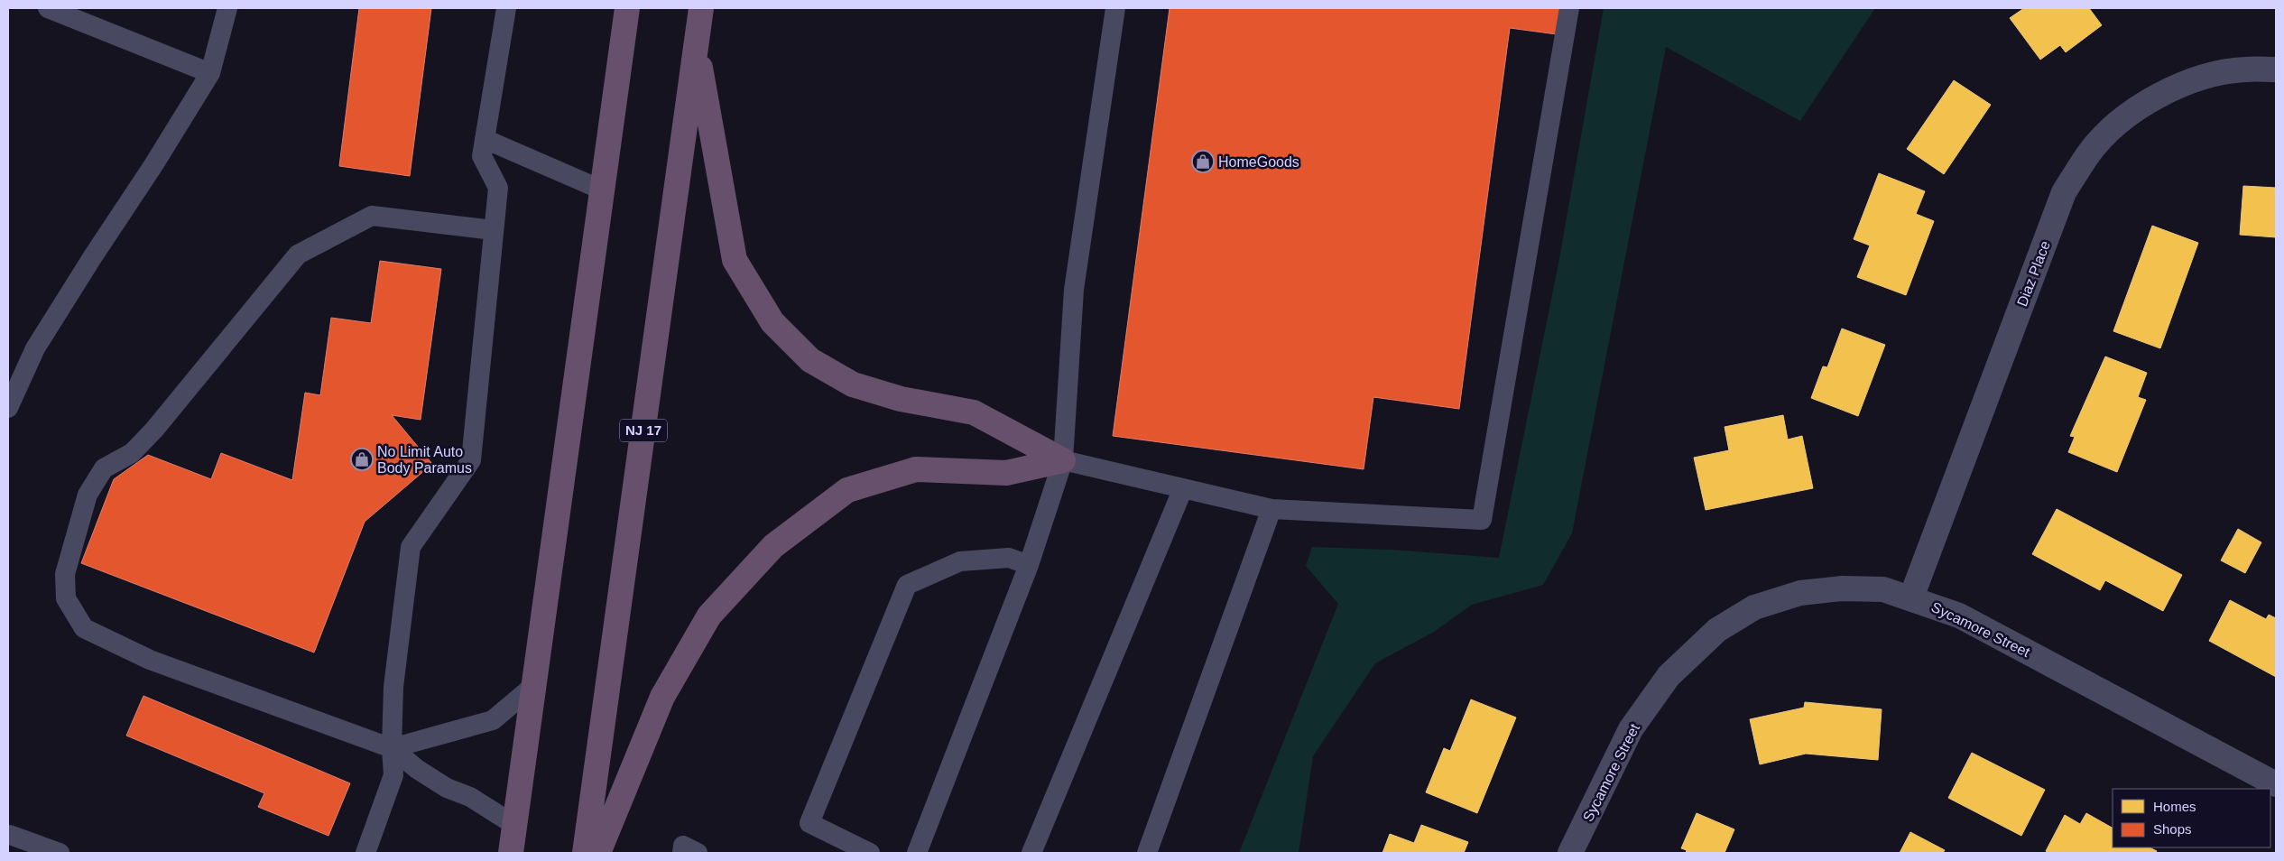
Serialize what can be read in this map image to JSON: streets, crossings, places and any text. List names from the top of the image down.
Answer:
{
  "streets": {
    "highway": ["NJ 17"],
    "street": ["Diaz Place", "Sycamore Street"]
  },
  "crossings": [
    ["Diaz Place", "Sycamore Street"]
  ],
  "places": {
    "shop": ["HomeGoods", "No Limit Auto Body Paramus"]
  },
  "legend": ["Homes", "Shops"]
}
